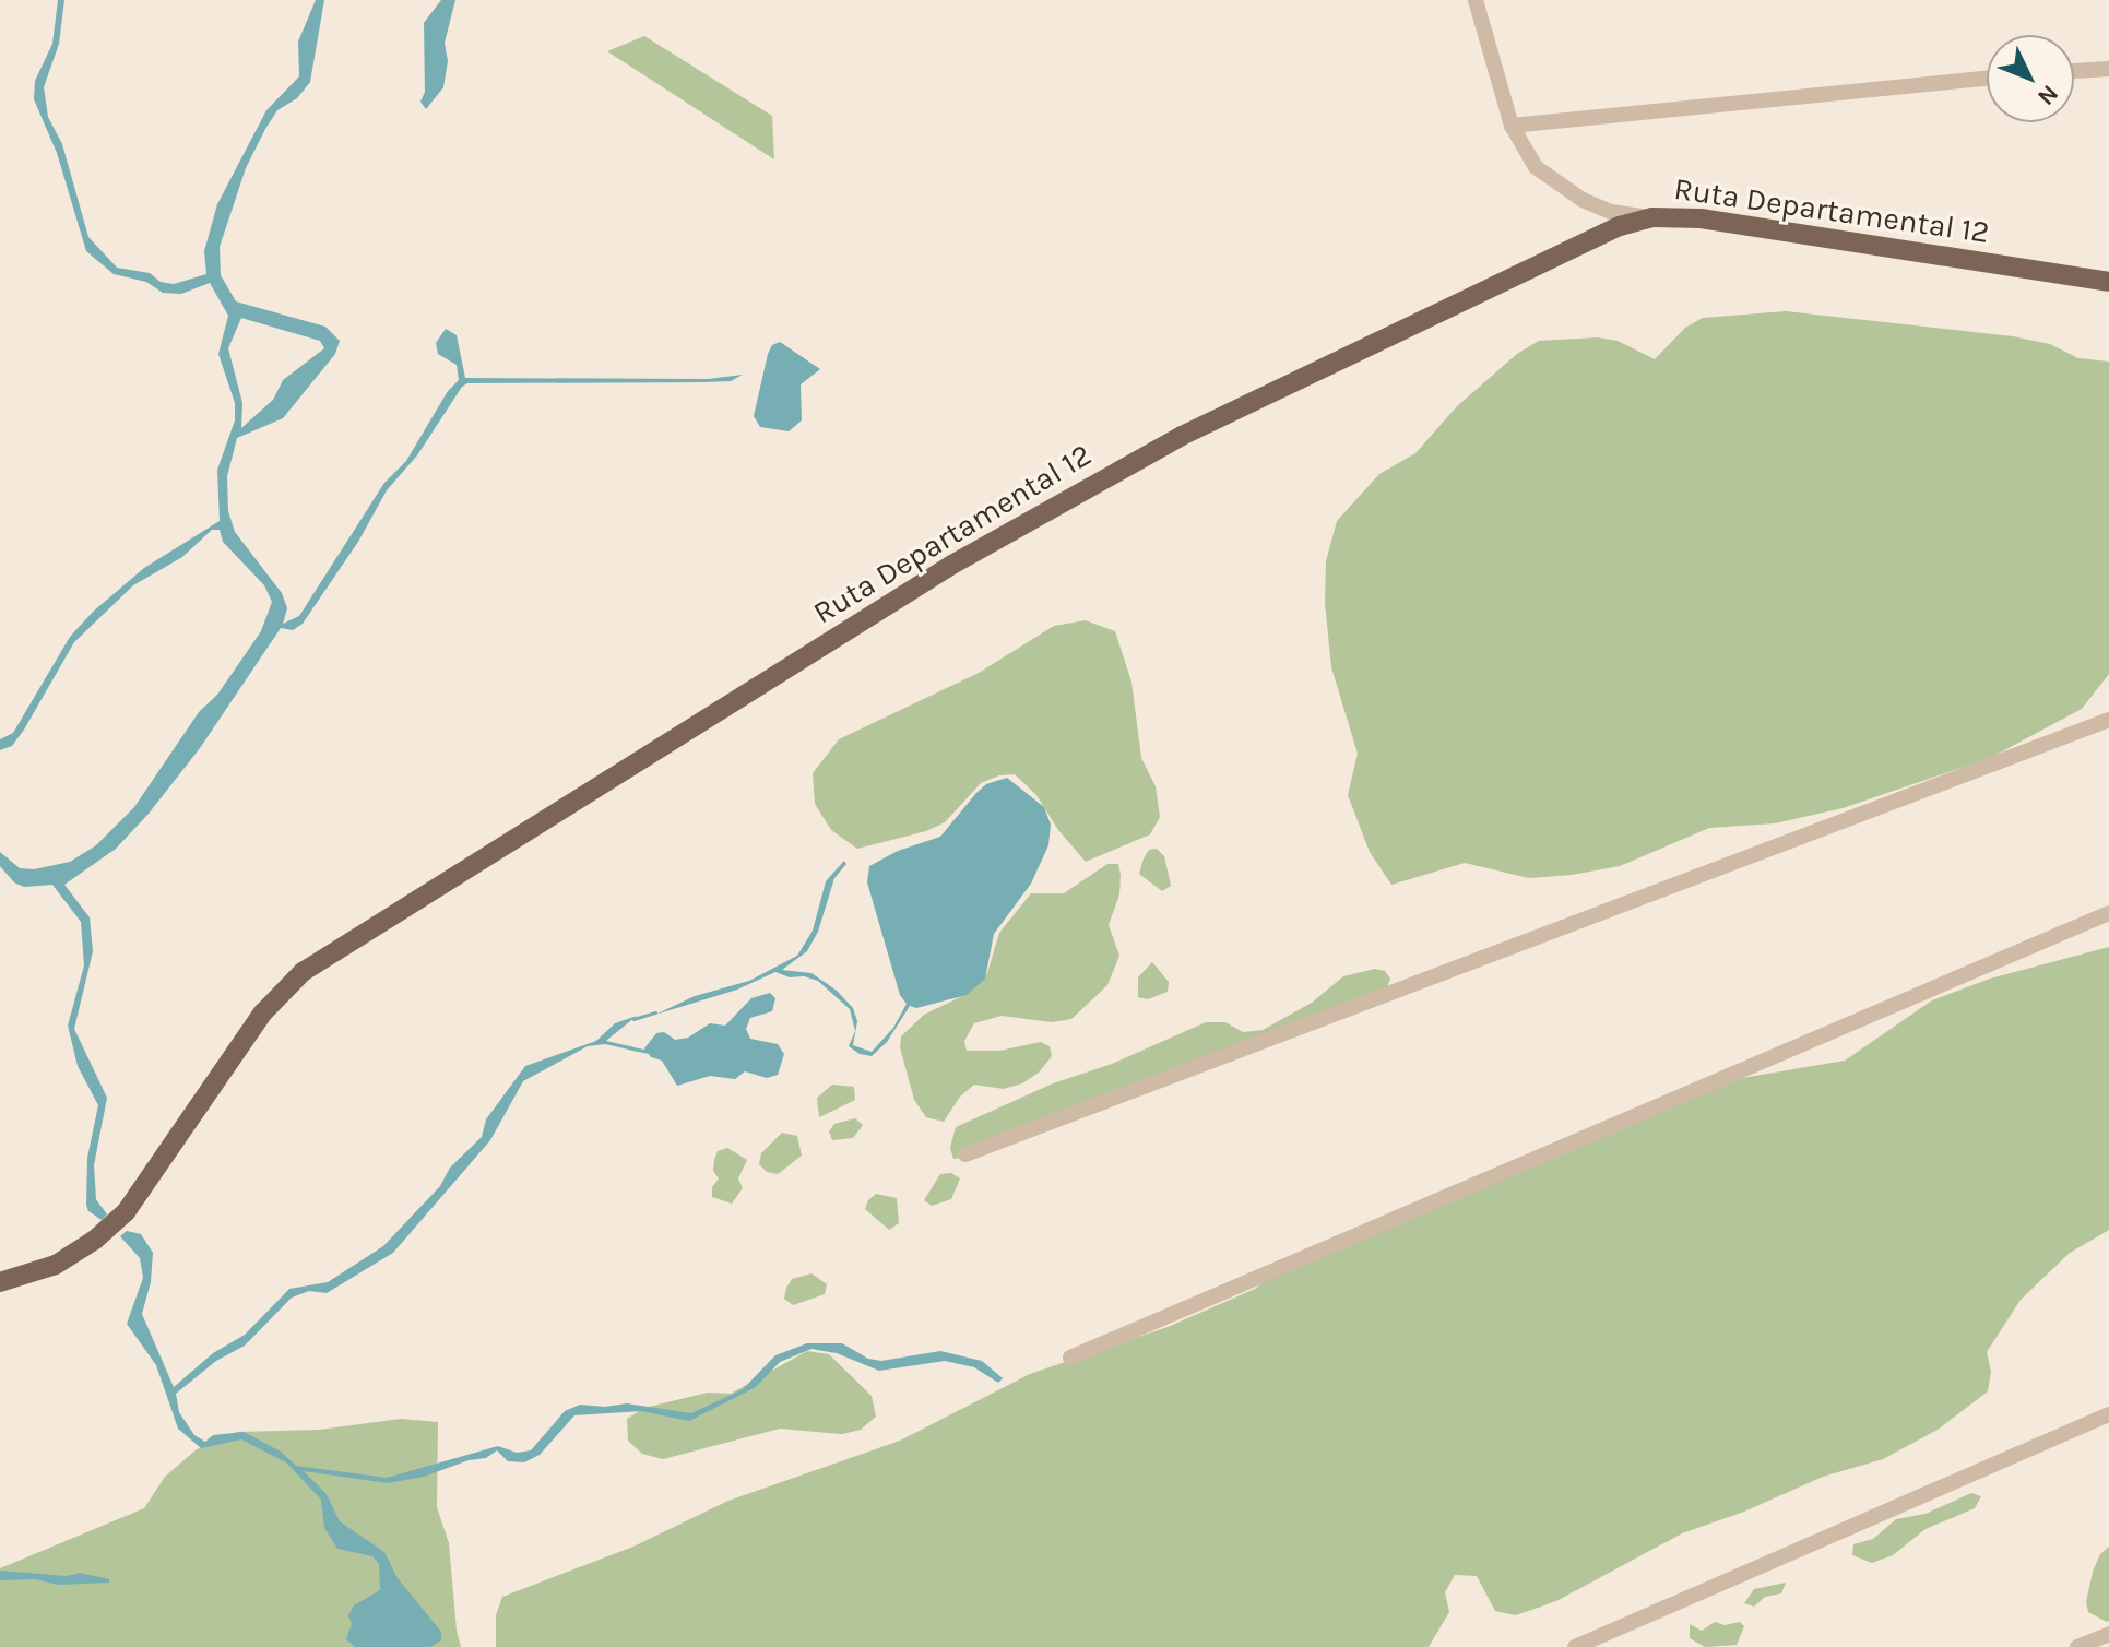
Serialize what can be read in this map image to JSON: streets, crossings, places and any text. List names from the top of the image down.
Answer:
{
  "streets": {
    "main road": ["Ruta Departamental 12"]
  },
  "north": "bottom right"
}
